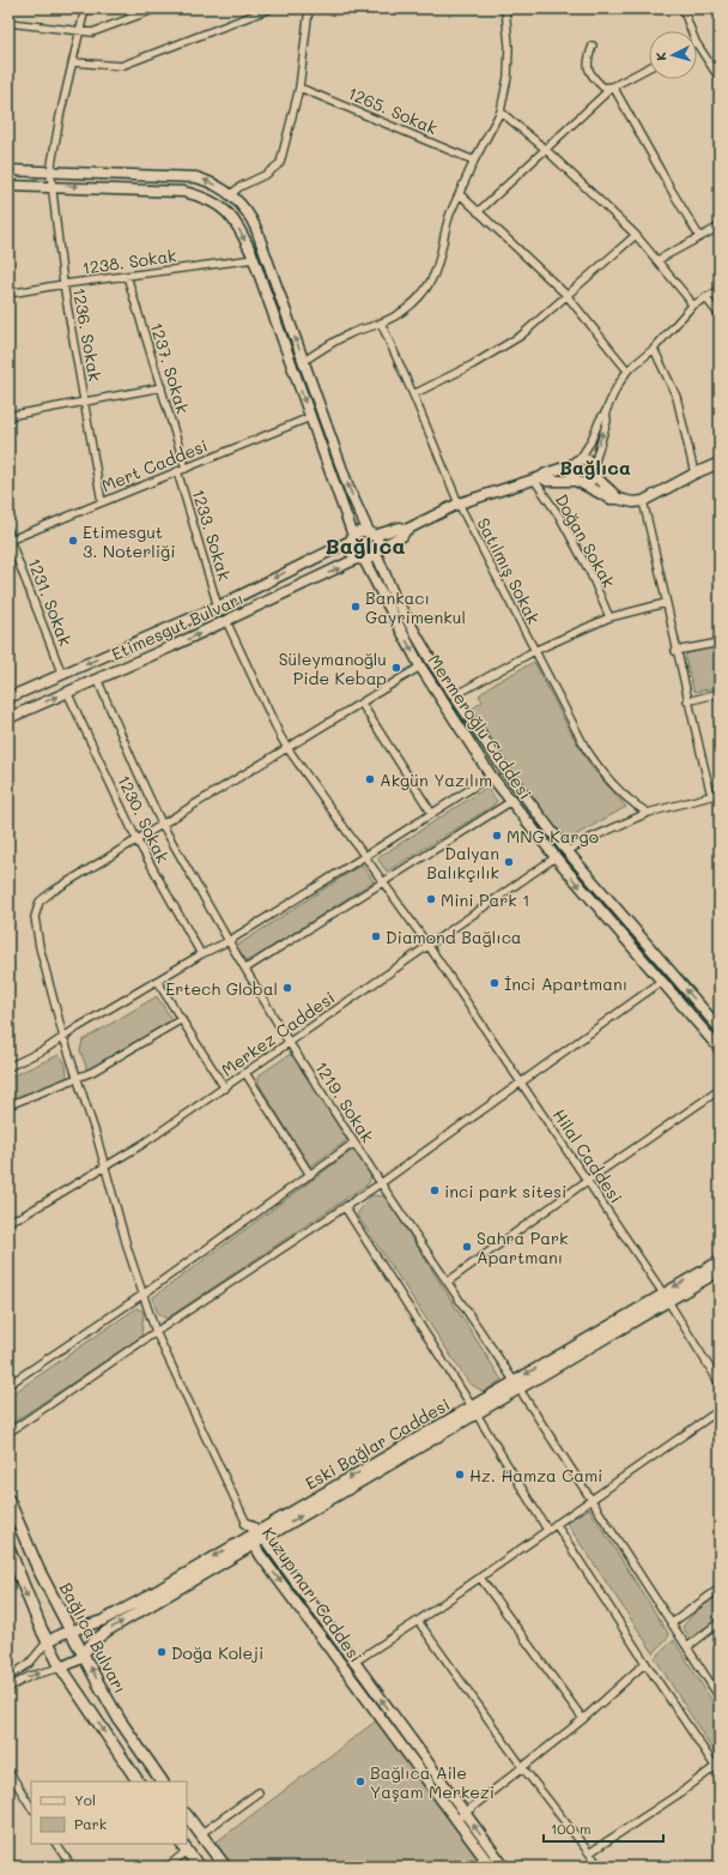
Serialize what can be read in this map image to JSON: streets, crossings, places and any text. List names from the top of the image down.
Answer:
{
  "streets": {
    "main road": [
      "Etimesgut Bulvarı",
      "Mermeroğlu Caddesi",
      "Eski Bağlar Caddesi",
      "Kuzupınarı Caddesi",
      "Bağlıca Bulvarı"
    ],
    "street": [
      "1265. Sokak",
      "1238. Sokak",
      "1236. Sokak",
      "1237. Sokak",
      "Mert Caddesi",
      "1233. Sokak",
      "Doğan Sokak",
      "Satılmış Sokak",
      "1231. Sokak",
      "1230. Sokak",
      "Merkez Caddesi",
      "1219. Sokak",
      "Hilal Caddesi"
    ]
  },
  "crossings": [
    ["1238. Sokak", "1236. Sokak"],
    ["1238. Sokak", "1237. Sokak"],
    ["1236. Sokak", "Mert Caddesi"],
    ["1237. Sokak", "Mert Caddesi"],
    ["Mert Caddesi", "1233. Sokak"],
    ["Mert Caddesi", "1231. Sokak"],
    ["1233. Sokak", "Etimesgut Bulvarı"],
    ["1231. Sokak", "Etimesgut Bulvarı"],
    ["Etimesgut Bulvarı", "Mermeroğlu Caddesi"],
    ["Etimesgut Bulvarı", "1230. Sokak"],
    ["Etimesgut Bulvarı", "1219. Sokak"],
    ["Etimesgut Bulvarı", "Hilal Caddesi"],
    ["Mermeroğlu Caddesi", "Merkez Caddesi"],
    ["Merkez Caddesi", "1219. Sokak"],
    ["Merkez Caddesi", "Hilal Caddesi"],
    ["1219. Sokak", "Eski Bağlar Caddesi"],
    ["Hilal Caddesi", "Eski Bağlar Caddesi"],
    ["Eski Bağlar Caddesi", "Kuzupınarı Caddesi"],
    ["Eski Bağlar Caddesi", "Bağlıca Bulvarı"]
  ],
  "districts": ["Bağlıca", "Bağlıca"],
  "places": [
    "Etimesgut 3. Noterliği",
    "Bankacı Gayrimenkul",
    "Süleymanoğlu Pide Kebap",
    "Akgün Yazılım",
    "MNG Kargo",
    "Dalyan Balıkçılık",
    "Mini Park 1",
    "Diamond Bağlıca",
    "İnci Apartmanı",
    "Ertech Global",
    "inci park sitesi",
    "Sahra Park Apartmanı",
    "Hz. Hamza Cami",
    "Doğa Koleji",
    "Bağlıca Aile Yaşam Merkezi"
  ],
  "legend": ["Yol", "Park"],
  "scale_bar": "100 m",
  "north": "left"
}
